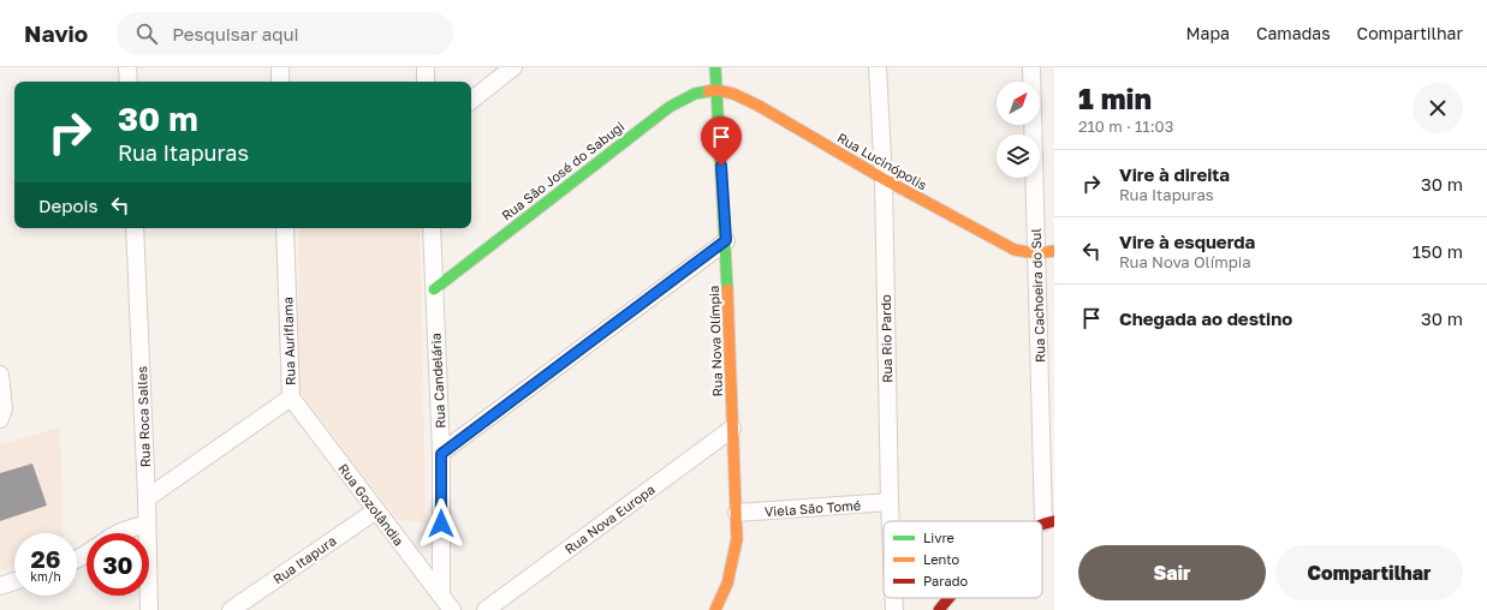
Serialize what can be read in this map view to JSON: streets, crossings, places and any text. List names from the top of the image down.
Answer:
{
  "streets": {
    "street": [
      "Rua Lucinópolis",
      "Rua São José do Sabugi",
      "Rua Cachoeira do Sul",
      "Rua Rio Pardo",
      "Rua Auriflama",
      "Rua Nova Olímpia",
      "Rua Candelária",
      "Rua Roca Salles",
      "Rua Gozolândia",
      "Viela São Tomé",
      "Rua Nova Europa",
      "Rua Itapura"
    ]
  },
  "crossings": [
    ["Rua Lucinópolis", "Rua São José do Sabugi"],
    ["Rua Lucinópolis", "Rua Cachoeira do Sul"],
    ["Rua Lucinópolis", "Rua Rio Pardo"],
    ["Rua Lucinópolis", "Rua Nova Olímpia"],
    ["Rua São José do Sabugi", "Rua Nova Olímpia"],
    ["Rua São José do Sabugi", "Rua Candelária"],
    ["Rua Rio Pardo", "Viela São Tomé"],
    ["Rua Auriflama", "Rua Roca Salles"],
    ["Rua Auriflama", "Rua Gozolândia"],
    ["Rua Nova Olímpia", "Viela São Tomé"],
    ["Rua Nova Olímpia", "Rua Nova Europa"],
    ["Rua Candelária", "Rua Gozolândia"],
    ["Rua Gozolândia", "Rua Itapura"]
  ],
  "legend": ["Livre", "Lento", "Parado"],
  "north": "top right",
  "page": {
    "header": "Navio",
    "search": "Pesquisar aqui",
    "nav": ["Mapa", "Camadas", "Compartilhar"],
    "heading": ["1 min", "210 m · 11:03"],
    "turn": ["30 m", "Rua Itapuras"],
    "list": [
      {
        "name": "Vire à direita",
        "note": "Rua Itapuras",
        "value": "30 m"
      },
      {
        "name": "Vire à esquerda",
        "note": "Rua Nova Olímpia",
        "value": "150 m"
      },
      {
        "name": "Chegada ao destino",
        "value": "30 m"
      }
    ],
    "then": "Depois",
    "speed": "26 km/h",
    "limit": "30",
    "buttons": ["Sair", "Compartilhar"]
  }
}
